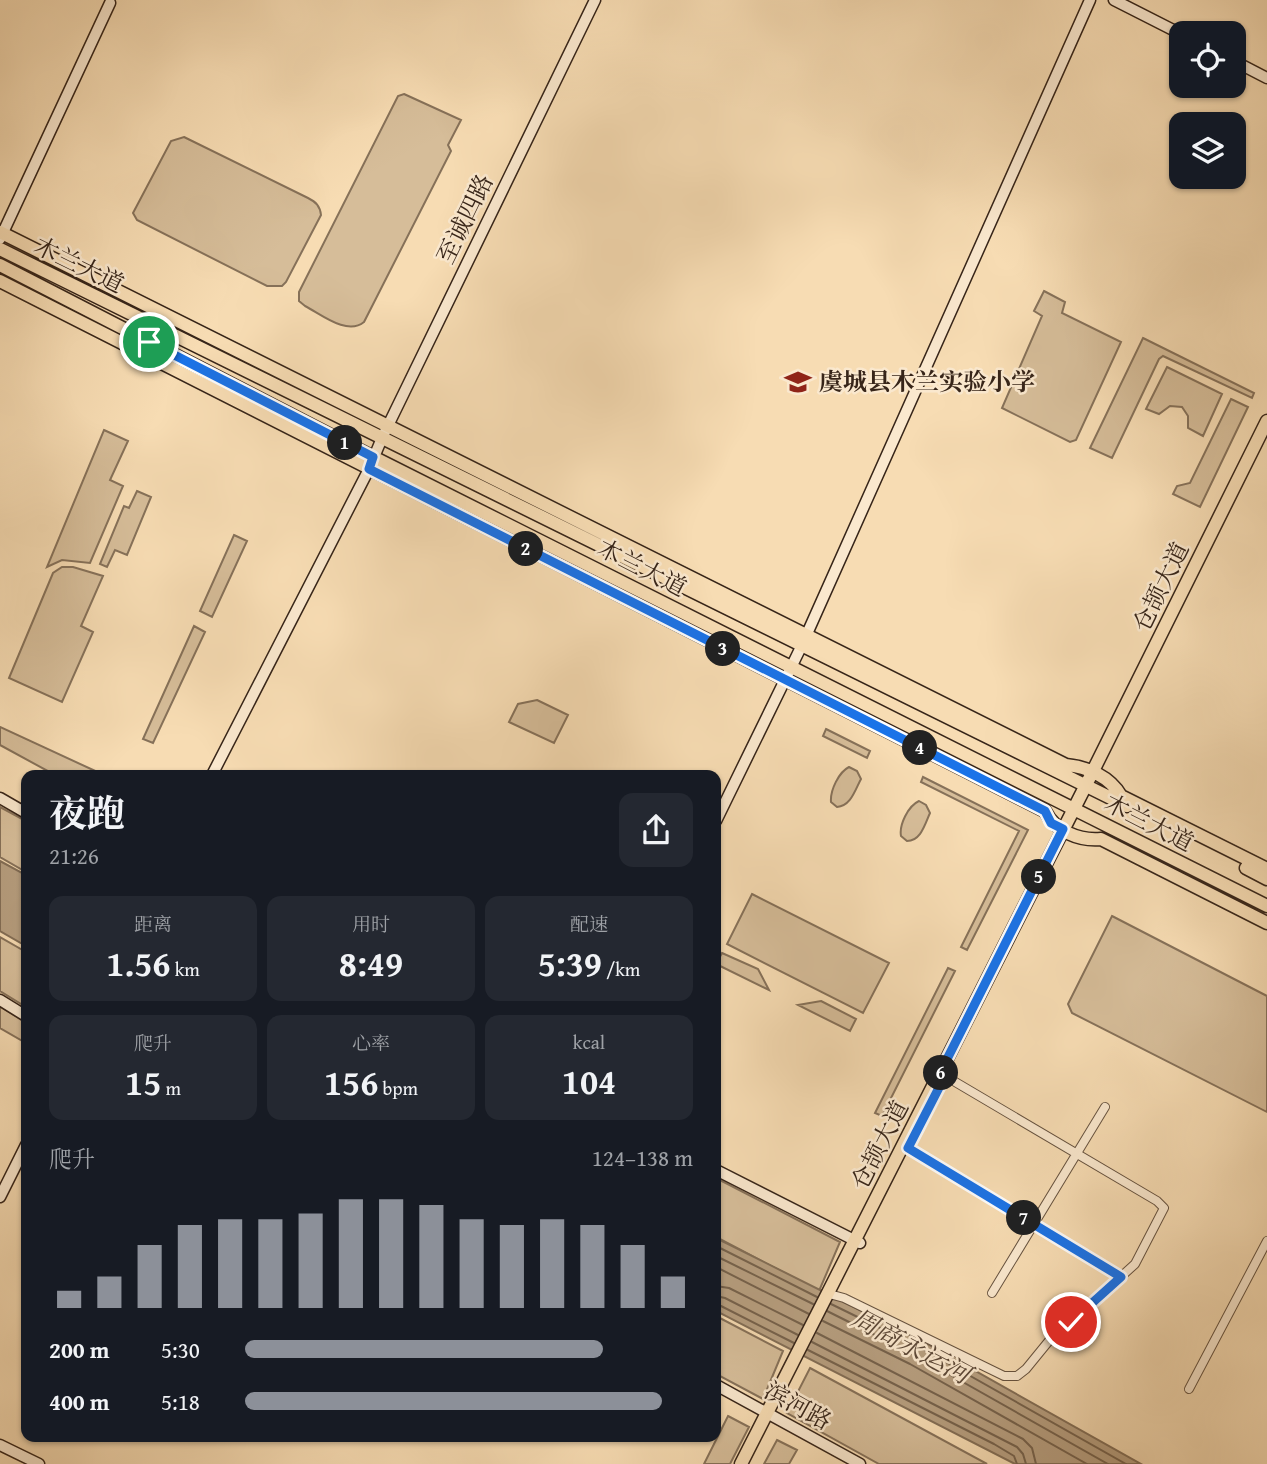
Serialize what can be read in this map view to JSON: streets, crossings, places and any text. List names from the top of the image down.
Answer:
{
  "streets": {
    "main road": ["木兰大道", "仓颉大道"],
    "street": ["至诚四路", "滨河路"]
  },
  "crossings": [
    ["至诚四路", "木兰大道"],
    ["木兰大道", "仓颉大道"],
    ["仓颉大道", "滨河路"]
  ],
  "water": ["周商永运河"],
  "places": {
    "school or university": ["虞城县木兰实验小学"]
  },
  "page": {
    "pins": [
      "1",
      "2",
      "3",
      "4",
      "5",
      "6",
      "7"
    ],
    "heading": ["夜跑", "21:26"],
    "stats": [
      ["距离", "1.56 km"],
      ["用时", "8:49"],
      ["配速", "5:39 /km"],
      ["爬升", "15 m"],
      ["心率", "156 bpm"],
      ["kcal", "104"]
    ],
    "chart": ["爬升", "124–138 m"],
    "list": [
      {
        "name": "200 m",
        "note": "5:30"
      },
      {
        "name": "400 m",
        "note": "5:18"
      }
    ]
  }
}
